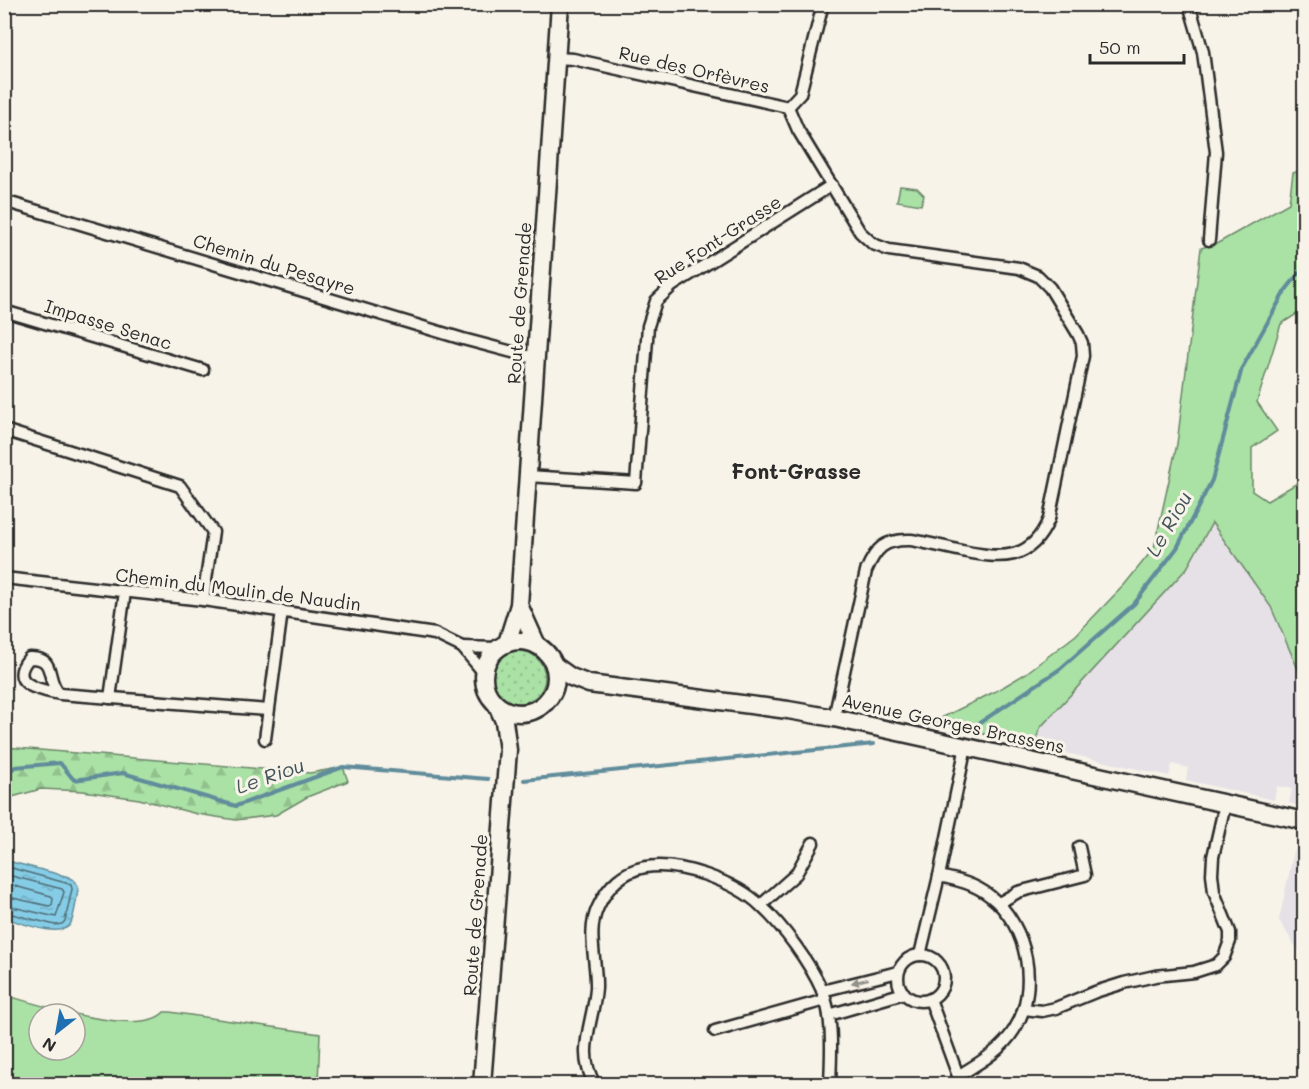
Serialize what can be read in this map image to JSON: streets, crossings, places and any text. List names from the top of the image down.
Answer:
{
  "streets": {
    "main road": ["Route de Grenade", "Avenue Georges Brassens"],
    "street": [
      "Rue des Orfèvres",
      "Rue Font-Grasse",
      "Chemin du Pesayre",
      "Impasse Senac",
      "Chemin du Moulin de Naudin"
    ]
  },
  "crossings": [
    ["Rue des Orfèvres", "Route de Grenade"],
    ["Rue Font-Grasse", "Route de Grenade"],
    ["Chemin du Pesayre", "Route de Grenade"],
    ["Chemin du Moulin de Naudin", "Avenue Georges Brassens"]
  ],
  "districts": ["Font-Grasse"],
  "water": ["Le Riou"],
  "scale_bar": "50 m",
  "north": "bottom left"
}
